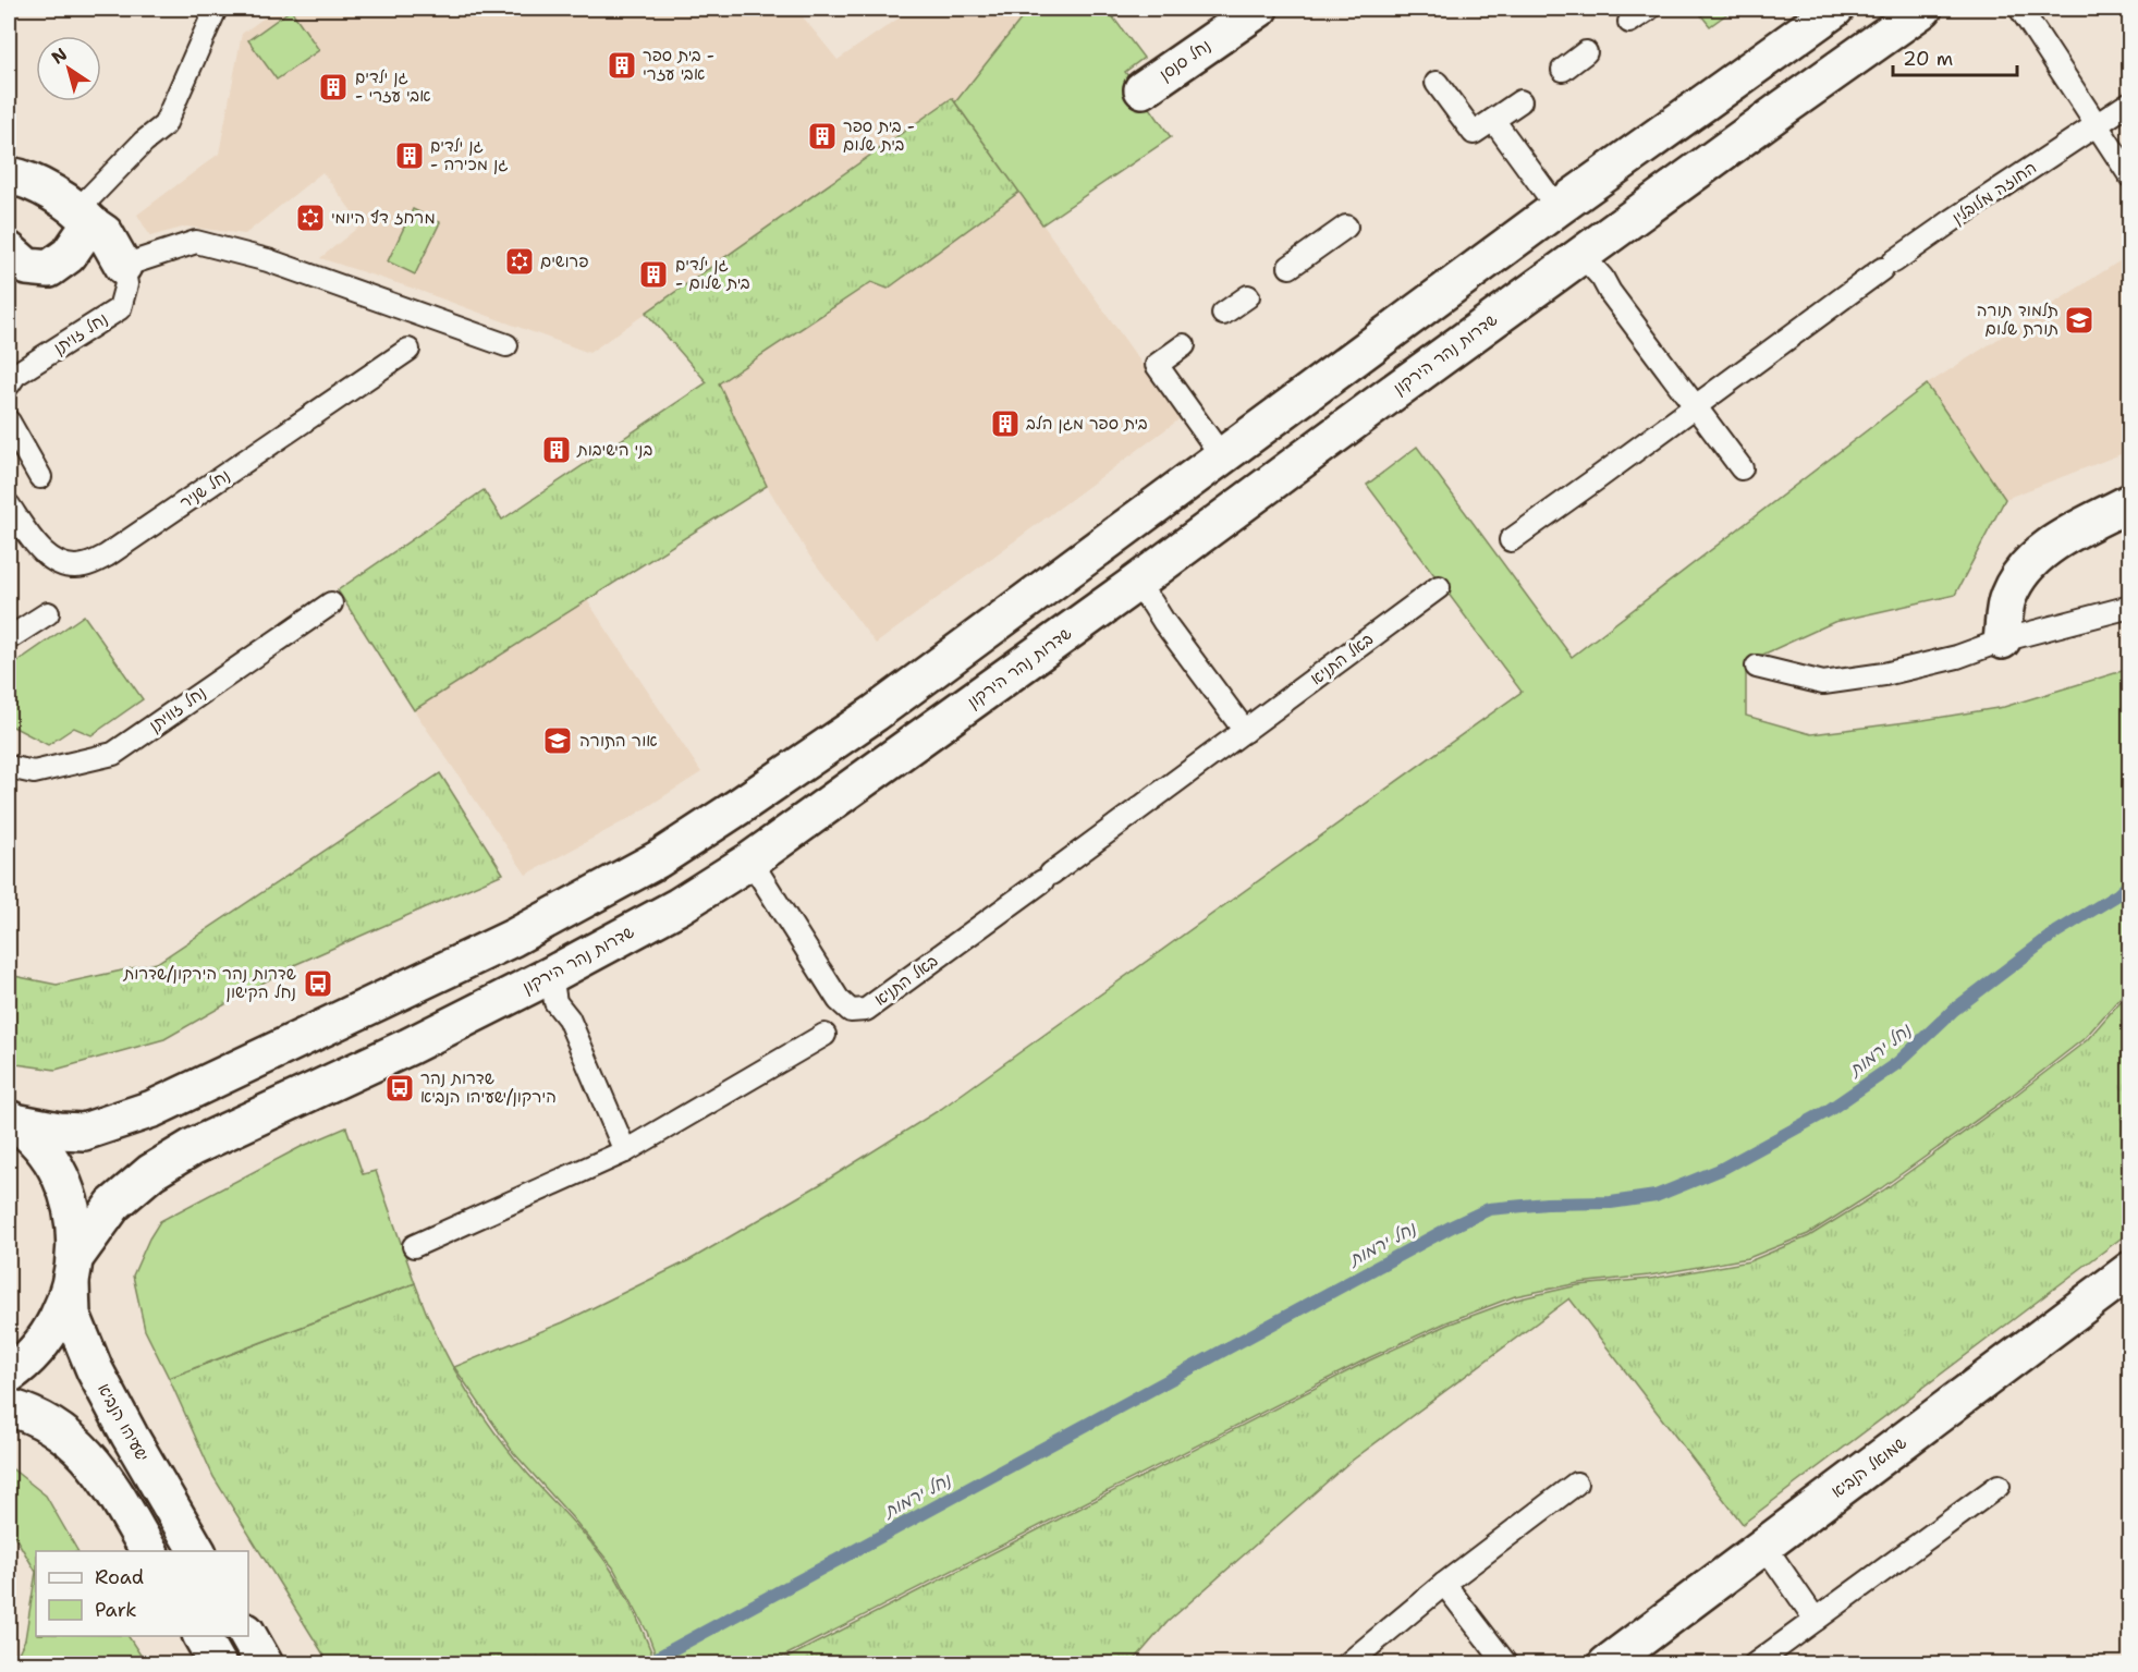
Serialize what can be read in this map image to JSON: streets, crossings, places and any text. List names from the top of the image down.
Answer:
{
  "streets": {
    "main road": [
      "נחל סנסן",
      "שדרות נהר הירקון",
      "ישעיהו הנביא",
      "שמואל הנביא"
    ],
    "lane": [
      "החוזה מלובלין",
      "נחל זויתן",
      "נחל שניר",
      "באל התניא",
      "נחל זוויתן"
    ]
  },
  "crossings": [
    ["שדרות נהר הירקון", "באל התניא"],
    ["שדרות נהר הירקון", "ישעיהו הנביא"]
  ],
  "water": ["נחל ירמות"],
  "places": {
    "building": [
      "בית ספר - אבי עזרי",
      "גן ילדים - אבי עזרי",
      "בית ספר - בית שלום",
      "גן ילדים - גן מכירה",
      "גן ילדים - בית שלום",
      "בית ספר מגן הלב",
      "בני הישיבות"
    ],
    "synagogue": ["מרחז דף היומי", "פרושים"],
    "school or university": ["תלמוד תורה תורת שלום", "אור התורה"],
    "bus stop": ["שדרות נהר הירקון/שדרות נחל הקישון", "שדרות נהר הירקון/ישעיהו הנביא"]
  },
  "legend": ["Road", "Park"],
  "scale_bar": "20 m",
  "north": "top left"
}
